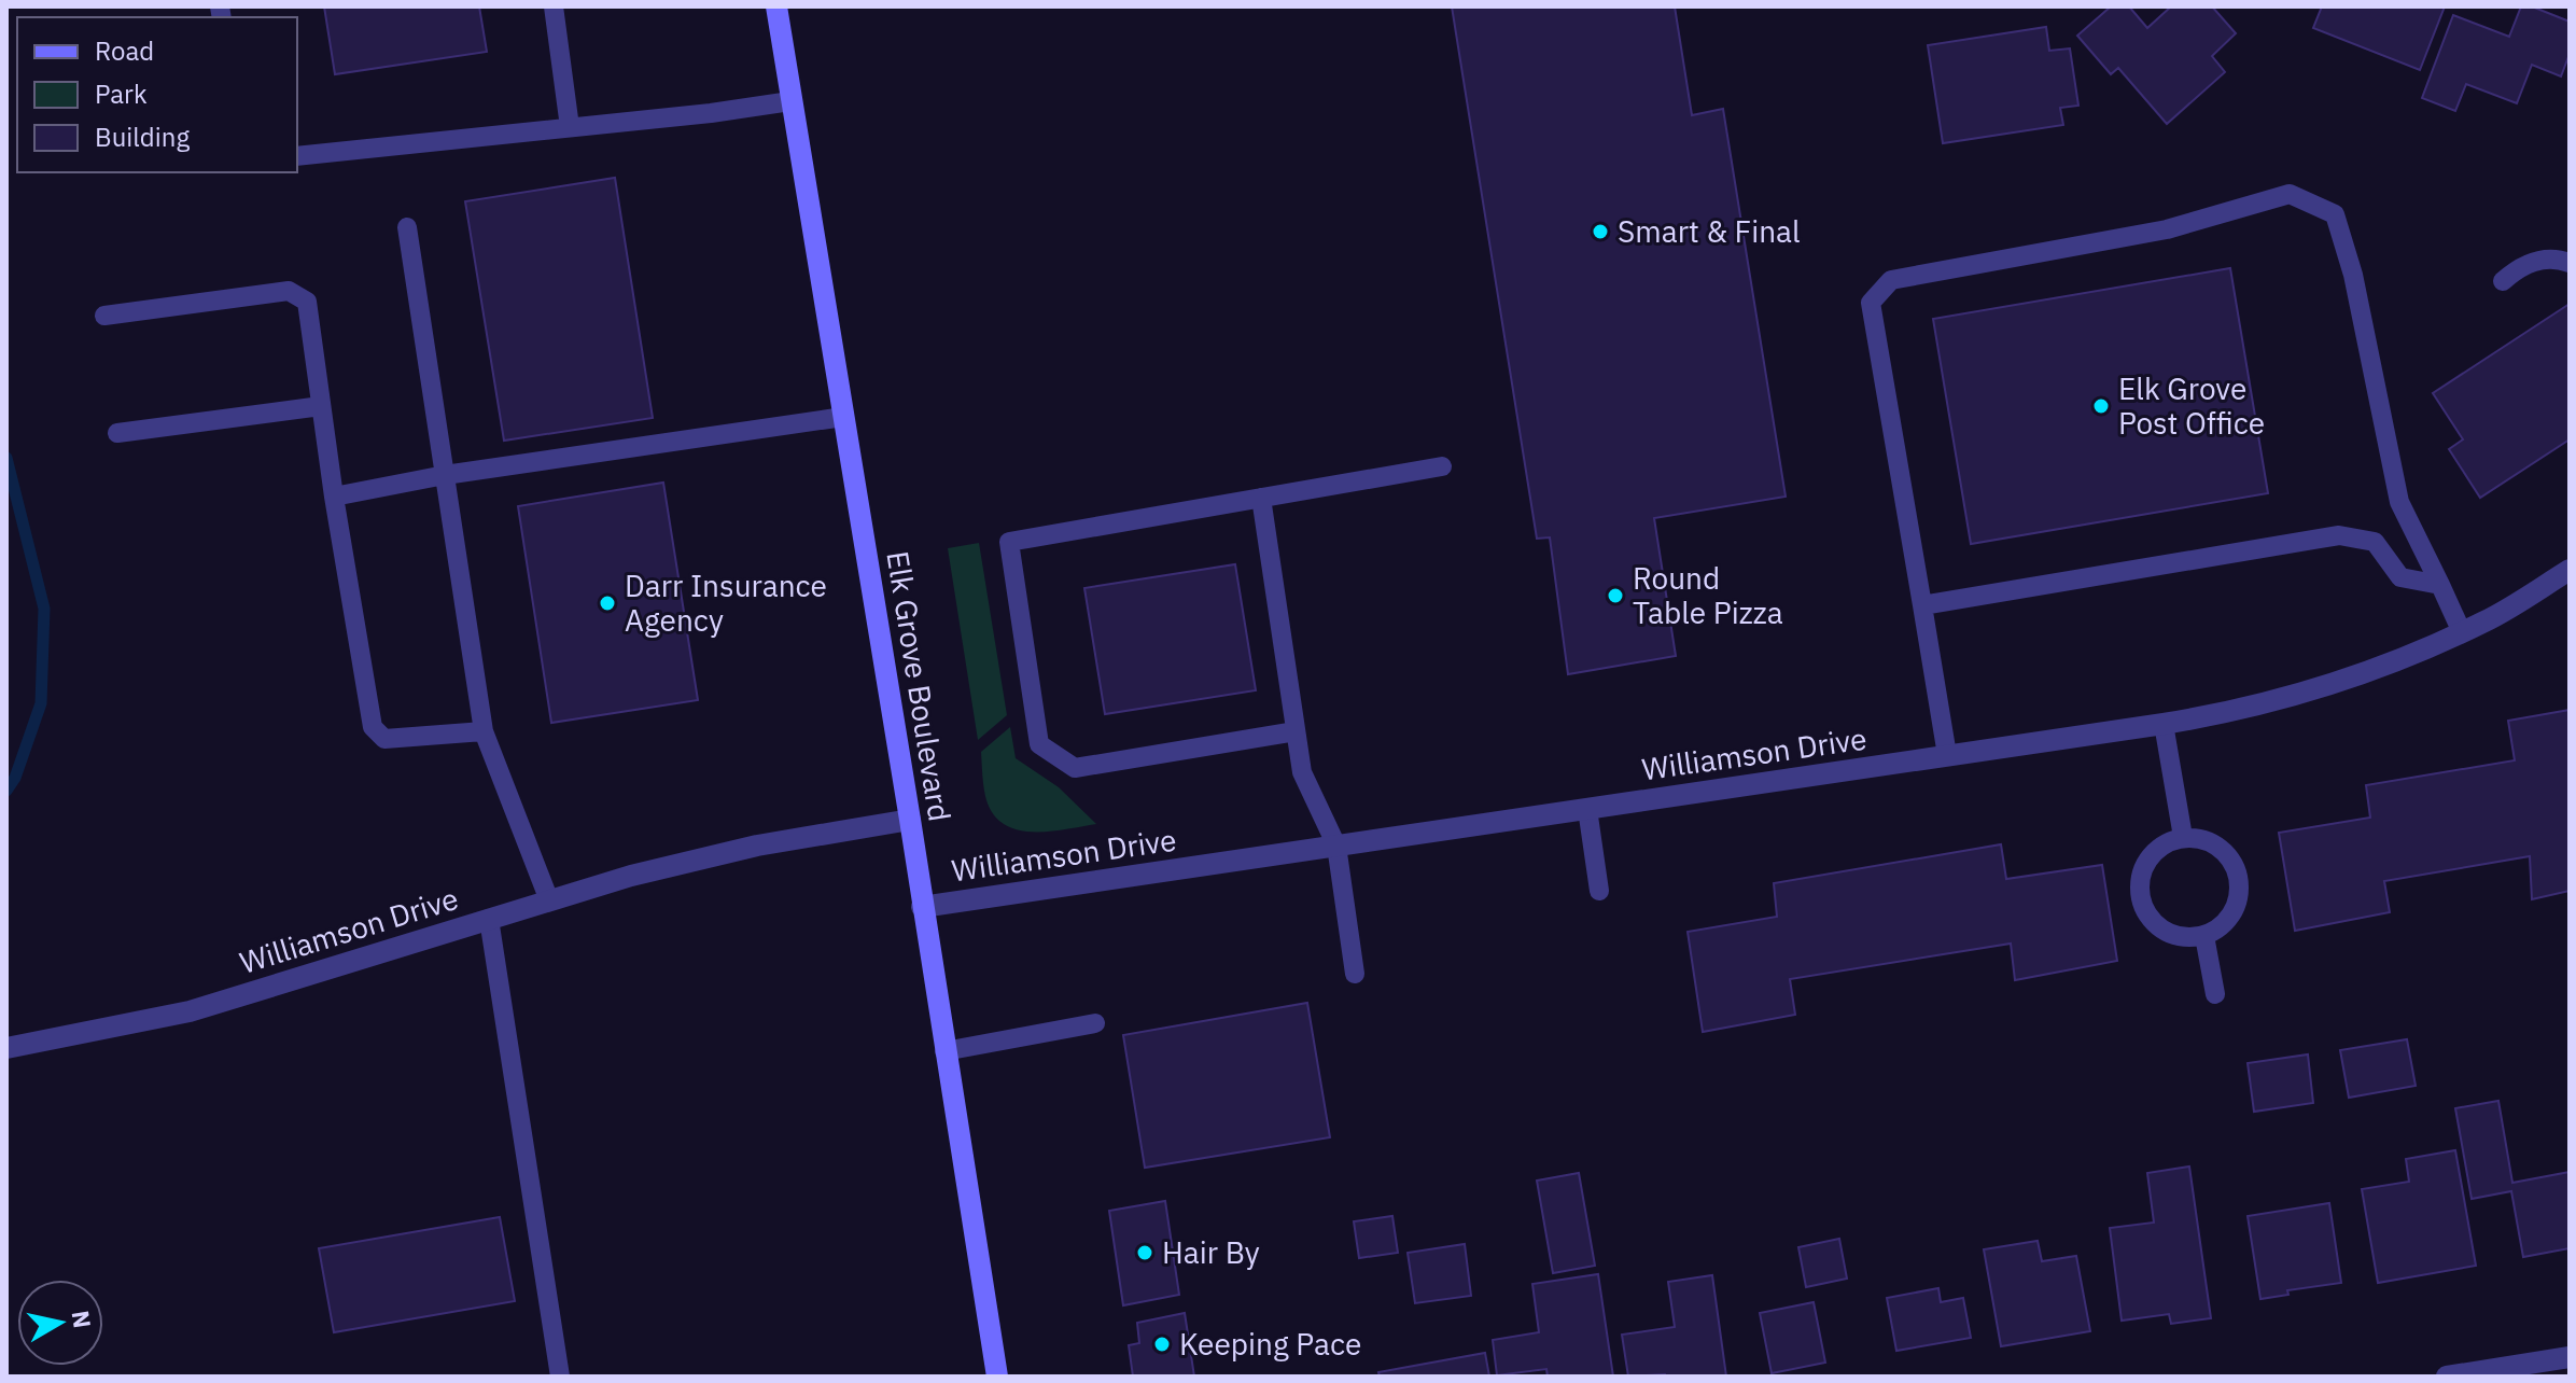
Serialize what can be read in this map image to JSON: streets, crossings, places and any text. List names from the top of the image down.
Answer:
{
  "streets": {
    "main road": ["Elk Grove Boulevard"],
    "street": ["Williamson Drive"]
  },
  "crossings": [
    ["Elk Grove Boulevard", "Williamson Drive"]
  ],
  "places": [
    "Smart & Final",
    "Elk Grove Post Office",
    "Round Table Pizza",
    "Darr Insurance Agency",
    "Hair By",
    "Keeping Pace"
  ],
  "legend": ["Road", "Park", "Building"],
  "north": "right"
}
